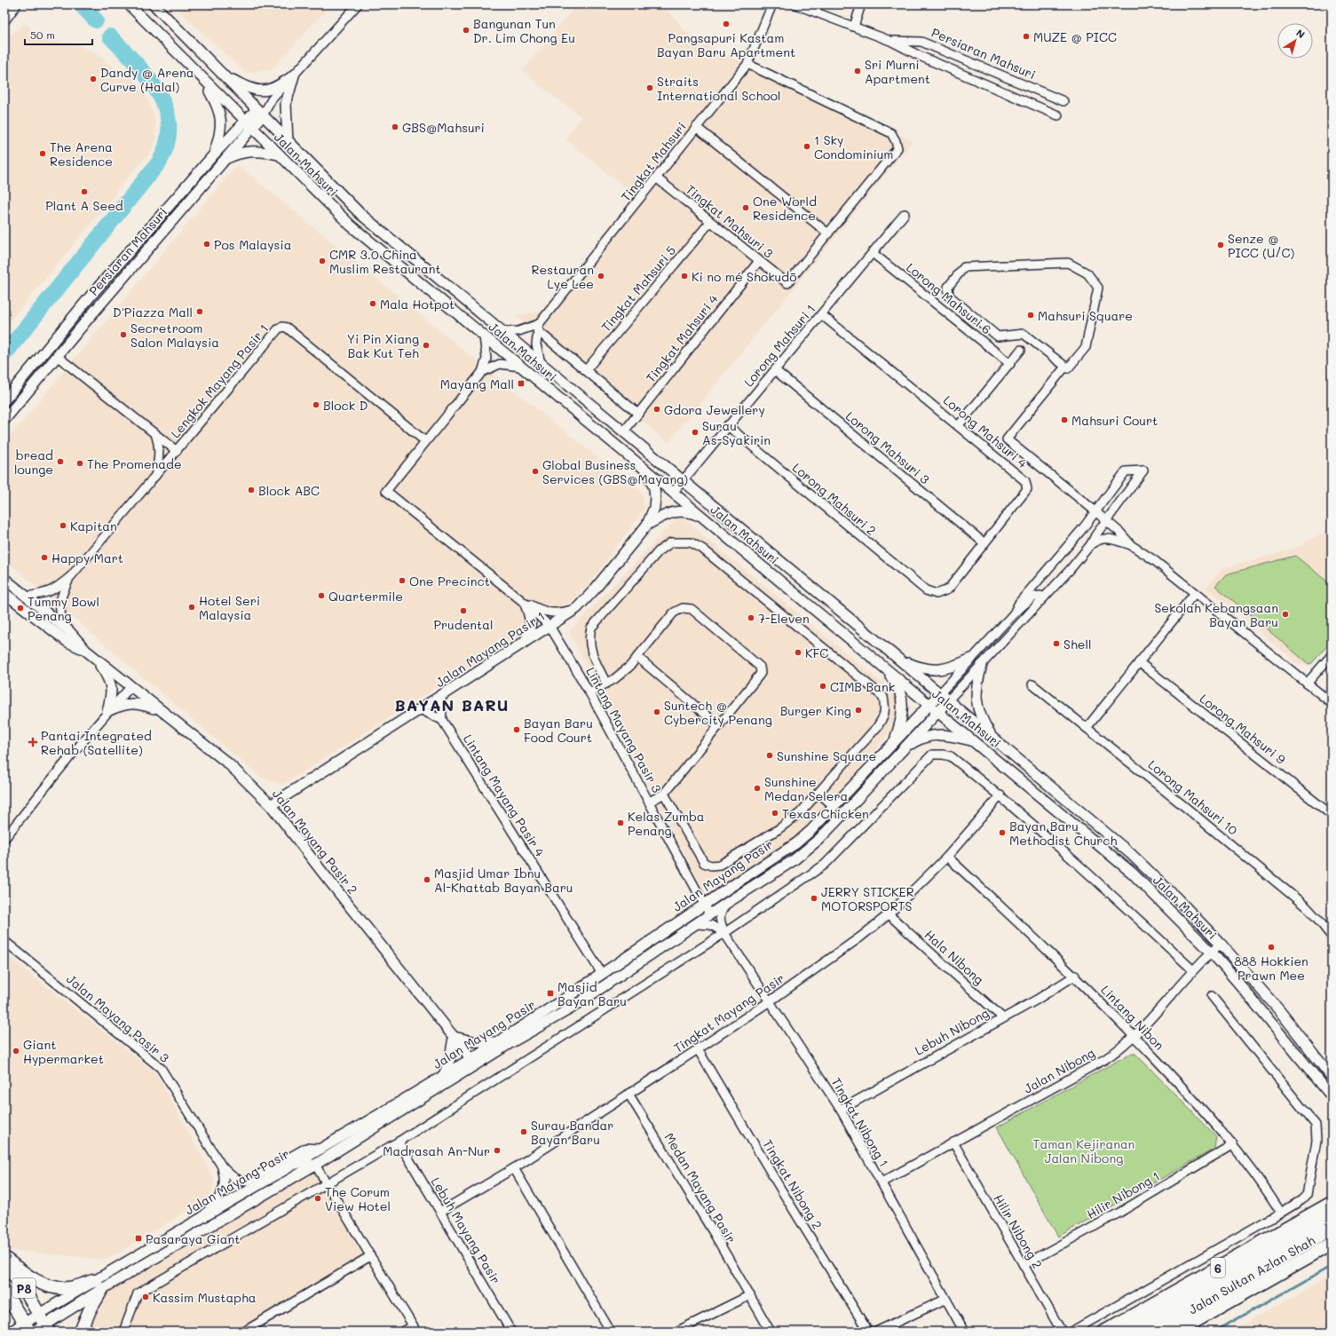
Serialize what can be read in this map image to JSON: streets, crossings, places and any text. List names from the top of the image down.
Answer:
{
  "streets": {
    "highway": ["6", "Jalan Sultan Azlan Shah"],
    "main road": ["P8"],
    "street": [
      "Persiaran Mahsuri",
      "Tingkat Mahsuri",
      "Jalan Mahsuri",
      "Tingkat Mahsuri 3",
      "Tingkat Mahsuri 5",
      "Lorong Mahsuri 6",
      "Tingkat Mahsuri 4",
      "Lorong Mahsuri 1",
      "Lengkok Mayang Pasir 1",
      "Lorong Mahsuri 4",
      "Lorong Mahsuri 3",
      "Lorong Mahsuri 2",
      "Jalan Mayang Pasir 1",
      "Lorong Mahsuri 9",
      "Lintang Mayang Pasir 3",
      "Lintang Mayang Pasir 4",
      "Lorong Mahsuri 10",
      "Jalan Mayang Pasir 2",
      "Jalan Mayang Pasir",
      "Hala Nibong",
      "Tingkat Mayang Pasir",
      "Lintang Nibon",
      "Jalan Mayang Pasir 3",
      "Lebuh Nibong",
      "Jalan Nibong",
      "Tingkat Nibong 1",
      "Tingkat Nibong 2",
      "Medan Mayang Pasir",
      "Hilir Nibong 1",
      "Lebuh Mayang Pasir",
      "Hilir Nibong 2"
    ]
  },
  "crossings": [
    ["Persiaran Mahsuri", "Jalan Mahsuri"],
    ["Tingkat Mahsuri", "Tingkat Mahsuri 3"],
    ["Jalan Mahsuri", "Tingkat Mahsuri 4"],
    ["Jalan Mahsuri", "Lorong Mahsuri 1"],
    ["Jalan Mahsuri", "Jalan Mayang Pasir 1"],
    ["Jalan Mahsuri", "Jalan Mayang Pasir"],
    ["Jalan Mahsuri", "Jalan Nibong"],
    ["Tingkat Mahsuri 3", "Tingkat Mahsuri 5"],
    ["Tingkat Mahsuri 3", "Tingkat Mahsuri 4"],
    ["Lorong Mahsuri 6", "Lorong Mahsuri 1"],
    ["Lorong Mahsuri 1", "Lorong Mahsuri 4"],
    ["Lorong Mahsuri 1", "Lorong Mahsuri 3"],
    ["Lorong Mahsuri 1", "Lorong Mahsuri 2"],
    ["Lengkok Mayang Pasir 1", "Jalan Mayang Pasir 2"],
    ["Lorong Mahsuri 4", "Lorong Mahsuri 3"],
    ["Lorong Mahsuri 4", "Lorong Mahsuri 2"],
    ["Jalan Mayang Pasir 1", "Lintang Mayang Pasir 3"],
    ["Jalan Mayang Pasir 1", "Lintang Mayang Pasir 4"],
    ["Jalan Mayang Pasir 1", "Jalan Mayang Pasir 2"],
    ["Lintang Mayang Pasir 3", "Jalan Mayang Pasir"],
    ["Lintang Mayang Pasir 4", "Jalan Mayang Pasir"],
    ["Jalan Mayang Pasir 2", "Jalan Mayang Pasir"],
    ["Jalan Mayang Pasir", "Jalan Mayang Pasir 3"],
    ["Jalan Mayang Pasir", "P8"],
    ["Hala Nibong", "Tingkat Mayang Pasir"],
    ["Hala Nibong", "Lebuh Nibong"],
    ["Tingkat Mayang Pasir", "Lintang Nibon"],
    ["Tingkat Mayang Pasir", "Tingkat Nibong 1"],
    ["Tingkat Mayang Pasir", "Tingkat Nibong 2"],
    ["Tingkat Mayang Pasir", "Medan Mayang Pasir"],
    ["Tingkat Mayang Pasir", "Lebuh Mayang Pasir"],
    ["Lintang Nibon", "Lebuh Nibong"],
    ["Lintang Nibon", "Jalan Nibong"],
    ["Lintang Nibon", "Hilir Nibong 1"],
    ["Lebuh Nibong", "Tingkat Nibong 1"],
    ["Jalan Nibong", "Tingkat Nibong 1"],
    ["Jalan Nibong", "Hilir Nibong 2"],
    ["Hilir Nibong 1", "Hilir Nibong 2"]
  ],
  "districts": ["BAYAN BARU"],
  "parks": ["Taman Kejiranan Jalan Nibong"],
  "places": {
    "other": [
      "Pangsapuri Kastam Bayan Baru Apartment",
      "Bangunan Tun Dr. Lim Chong Eu",
      "MUZE @ PICC",
      "Sri Murni Apartment",
      "Dandy @ Arena Curve (Halal)",
      "Straits International School",
      "GBS@Mahsuri",
      "1 Sky Condominium",
      "The Arena Residence",
      "Plant A Seed",
      "One World Residence",
      "Pos Malaysia",
      "Senze @ PICC (U/C)",
      "CMR 3.0 China Muslim Restaurant",
      "Restauran Lye Lee",
      "Ki no mé Shokudō",
      "Mala Hotpot",
      "D'Piazza Mall",
      "Mahsuri Square",
      "Secretroom Salon Malaysia",
      "Yi Pin Xiang Bak Kut Teh",
      "Block D",
      "Gdora Jewellery",
      "Mahsuri Court",
      "Surau As-Syakirin",
      "bread lounge",
      "The Promenade",
      "Global Business Services (GBS@Mayang)",
      "Block ABC",
      "Kapitan",
      "Happy Mart",
      "One Precinct",
      "Quartermile",
      "Hotel Seri Malaysia",
      "Tummy Bowl Penang",
      "Prudental",
      "Sekolah Kebangsaan Bayan Baru",
      "7-Eleven",
      "Shell",
      "KFC",
      "CIMB Bank",
      "Burger King",
      "Suntech @ Cybercity Penang",
      "Bayan Baru Food Court",
      "Sunshine Square",
      "Sunshine Medan Selera",
      "Texas Chicken",
      "Kelas Zumba Penang",
      "Bayan Baru Methodist Church",
      "Masjid Umar Ibnu Al-Khattab Bayan Baru",
      "JERRY STICKER MOTORSPORTS",
      "888 Hokkien Prawn Mee",
      "Giant Hypermarket",
      "Surau Bandar Bayan Baru",
      "Madrasah An-Nur",
      "The Corum View Hotel",
      "Kassim Mustapha"
    ],
    "transit": ["Mayang Mall", "Masjid Bayan Baru", "Pasaraya Giant"],
    "health": ["Pantai Integrated Rehab (Satellite)"]
  },
  "scale_bar": "50 m",
  "north": "top right"
}
